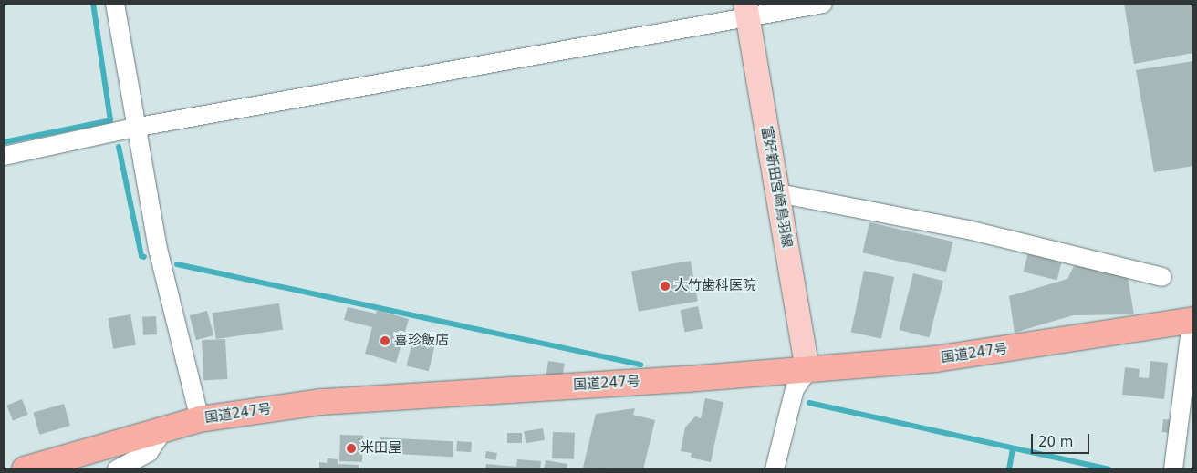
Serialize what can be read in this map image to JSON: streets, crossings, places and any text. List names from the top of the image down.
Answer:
{
  "streets": {
    "highway": ["国道247号"],
    "main road": ["富好新田宮崎鳥羽線"]
  },
  "crossings": [
    ["富好新田宮崎鳥羽線", "国道247号"]
  ],
  "places": ["大竹歯科医院", "喜珍飯店", "米田屋"],
  "scale_bar": "20 m"
}
